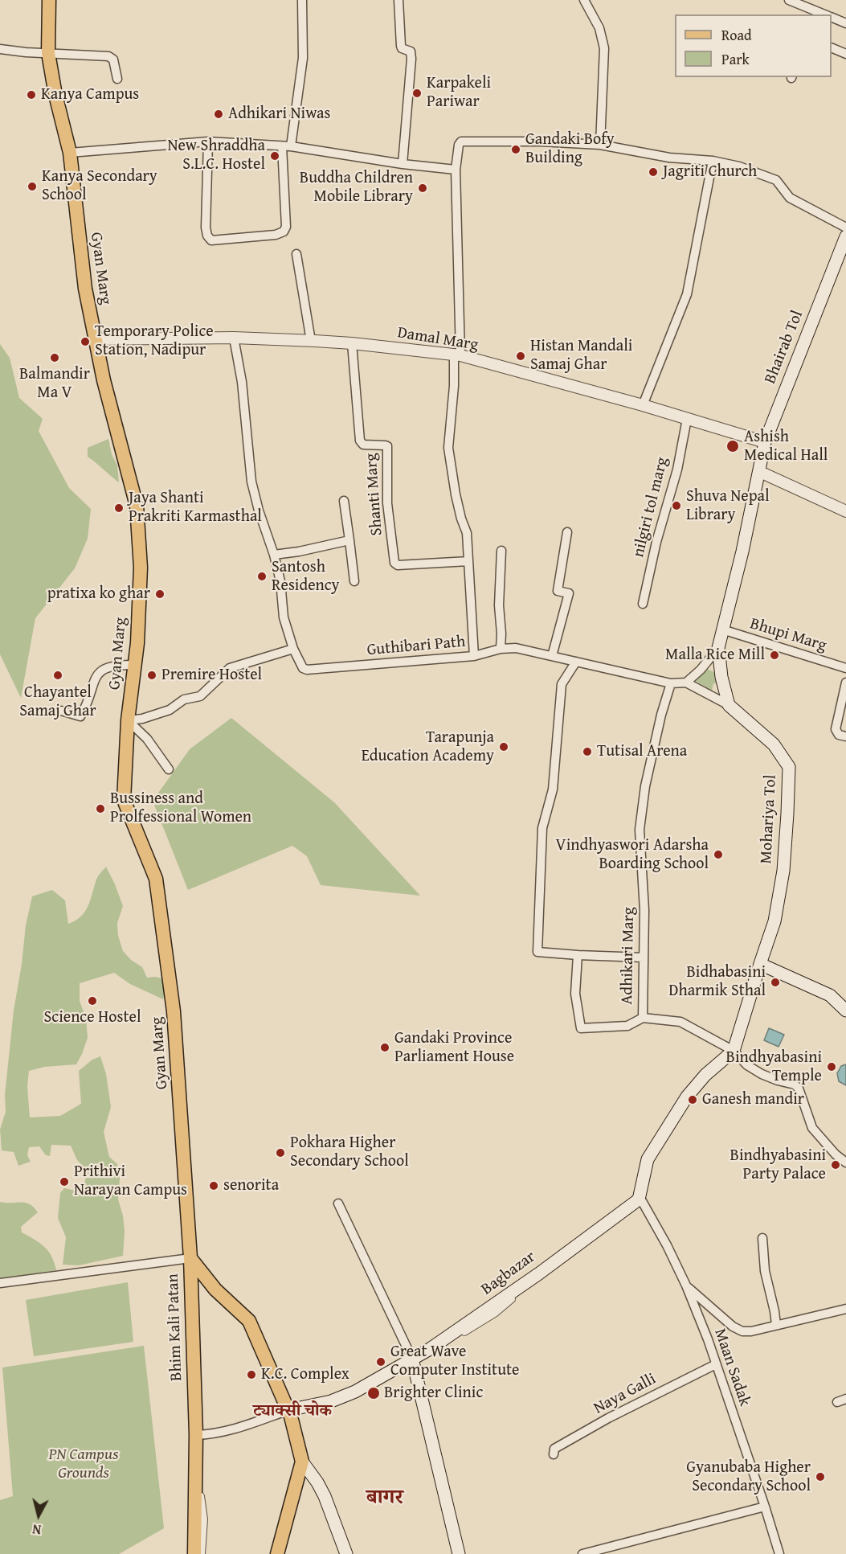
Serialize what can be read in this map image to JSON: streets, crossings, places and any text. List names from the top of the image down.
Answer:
{
  "streets": {
    "main road": [
      "Gyan Marg",
      "Bhairab Tol",
      "Mohariya Tol",
      "Bagbazar",
      "Bhim Kali Patan"
    ],
    "street": [
      "Damal Marg",
      "Shanti Marg",
      "nilgiri tol marg",
      "Bhupi Marg",
      "Guthibari Path",
      "Adhikari Marg",
      "Maan Sadak",
      "Naya Galli"
    ]
  },
  "crossings": [
    ["Gyan Marg", "Damal Marg"],
    ["Gyan Marg", "Bhim Kali Patan"],
    ["Damal Marg", "Bhairab Tol"],
    ["Damal Marg", "Shanti Marg"],
    ["Damal Marg", "nilgiri tol marg"],
    ["Guthibari Path", "Adhikari Marg"],
    ["Bagbazar", "Bhim Kali Patan"],
    ["Bagbazar", "Maan Sadak"],
    ["Maan Sadak", "Naya Galli"]
  ],
  "districts": ["ट्याक्सी चोक", "बागर"],
  "parks": ["PN Campus Grounds"],
  "places": [
    "Karpakeli Pariwar",
    "Kanya Campus",
    "Adhikari Niwas",
    "Gandaki Bofy Building",
    "New Shraddha S.L.C. Hostel",
    "Jagriti Church",
    "Kanya Secondary School",
    "Buddha Children Mobile Library",
    "Temporary Police Station, Nadipur",
    "Histan Mandali Samaj Ghar",
    "Balmandir Ma V",
    "Ashish Medical Hall",
    "Shuva Nepal Library",
    "Jaya Shanti Prakriti Karmasthal",
    "Santosh Residency",
    "pratixa ko ghar",
    "Malla Rice Mill",
    "Chayantel Samaj Ghar",
    "Premire Hostel",
    "Tarapunja Education Academy",
    "Tutisal Arena",
    "Bussiness and Prolfessional Women",
    "Vindhyaswori Adarsha Boarding School",
    "Bidhabasini Dharmik Sthal",
    "Science Hostel",
    "Gandaki Province Parliament House",
    "Bindhyabasini Temple",
    "Ganesh mandir",
    "Pokhara Higher Secondary School",
    "Bindhyabasini Party Palace",
    "Prithivi Narayan Campus",
    "senorita",
    "Great Wave Computer Institute",
    "K.C. Complex",
    "Brighter Clinic",
    "Gyanubaba Higher Secondary School"
  ],
  "legend": ["Road", "Park"],
  "north": "bottom"
}
